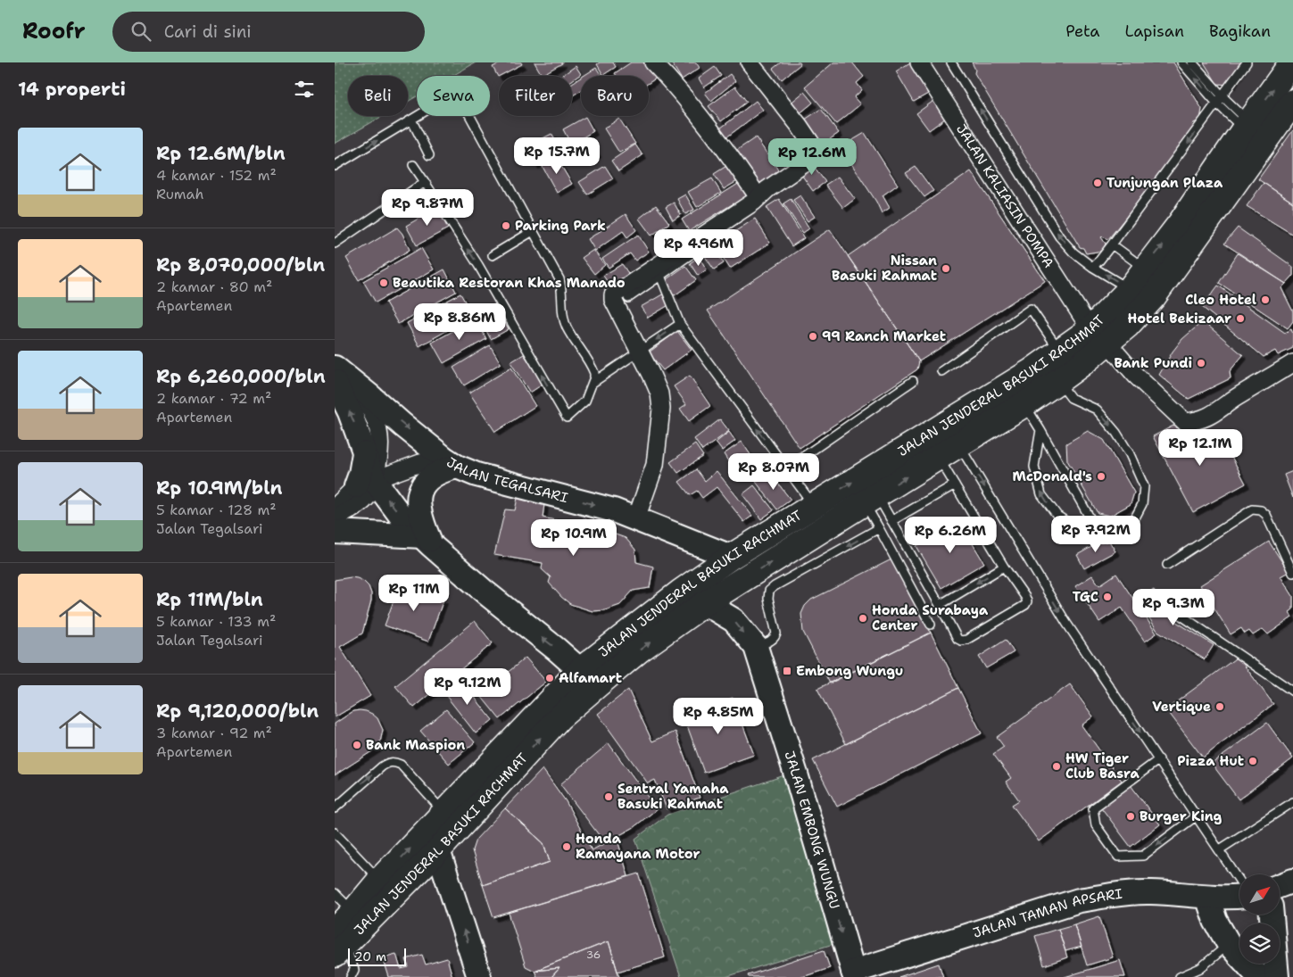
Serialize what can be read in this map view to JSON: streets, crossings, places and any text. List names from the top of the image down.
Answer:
{
  "streets": {
    "main road": ["JALAN JENDERAL BASUKI RACHMAT"],
    "street": [
      "JALAN KALIASIN POMPA",
      "JALAN TEGALSARI",
      "JALAN EMBONG WUNGU",
      "JALAN TAMAN APSARI"
    ]
  },
  "crossings": [
    ["JALAN KALIASIN POMPA", "JALAN JENDERAL BASUKI RACHMAT"],
    ["JALAN JENDERAL BASUKI RACHMAT", "JALAN TEGALSARI"],
    ["JALAN JENDERAL BASUKI RACHMAT", "JALAN EMBONG WUNGU"],
    ["JALAN EMBONG WUNGU", "JALAN TAMAN APSARI"]
  ],
  "one_way": ["JALAN EMBONG WUNGU"],
  "places": {
    "other": [
      "Tunjungan Plaza",
      "Parking Park",
      "Nissan Basuki Rahmat",
      "Beautika Restoran Khas Manado",
      "Cleo Hotel",
      "Hotel Bekizaar",
      "99 Ranch Market",
      "Bank Pundi",
      "McDonald's",
      "TGC",
      "Honda Surabaya Center",
      "Alfamart",
      "Vertique",
      "Bank Maspion",
      "Pizza Hut",
      "HW Tiger Club Basra",
      "Sentral Yamaha Basuki Rahmat",
      "Burger King",
      "Honda Ramayana Motor"
    ],
    "transit": ["Embong Wungu"]
  },
  "house_numbers": ["36"],
  "scale_bar": "20 m",
  "north": "top right",
  "page": {
    "header": "Roofr",
    "search": "Cari di sini",
    "nav": ["Peta", "Lapisan", "Bagikan"],
    "heading": "14 properti",
    "chip": [
      "Beli",
      "Sewa",
      "Filter",
      "Baru"
    ],
    "list": [
      {
        "name": "Rp 12.6M/bln",
        "note": "4 kamar · 152 m² · Rumah"
      },
      {
        "name": "Rp 8,070,000/bln",
        "note": "2 kamar · 80 m² · Apartemen"
      },
      {
        "name": "Rp 6,260,000/bln",
        "note": "2 kamar · 72 m² · Apartemen"
      },
      {
        "name": "Rp 10.9M/bln",
        "note": "5 kamar · 128 m² · Jalan Tegalsari"
      },
      {
        "name": "Rp 11M/bln",
        "note": "5 kamar · 133 m² · Jalan Tegalsari"
      },
      {
        "name": "Rp 9,120,000/bln",
        "note": "3 kamar · 92 m² · Apartemen"
      }
    ],
    "price": [
      "Rp 15.7M",
      "Rp 12.6M",
      "Rp 9.87M",
      "Rp 4.96M",
      "Rp 8.86M",
      "Rp 12.1M",
      "Rp 8.07M",
      "Rp 7.92M",
      "Rp 6.26M",
      "Rp 10.9M",
      "Rp 11M",
      "Rp 9.3M",
      "Rp 9.12M",
      "Rp 4.85M"
    ],
    "scale": "20 m"
  }
}
